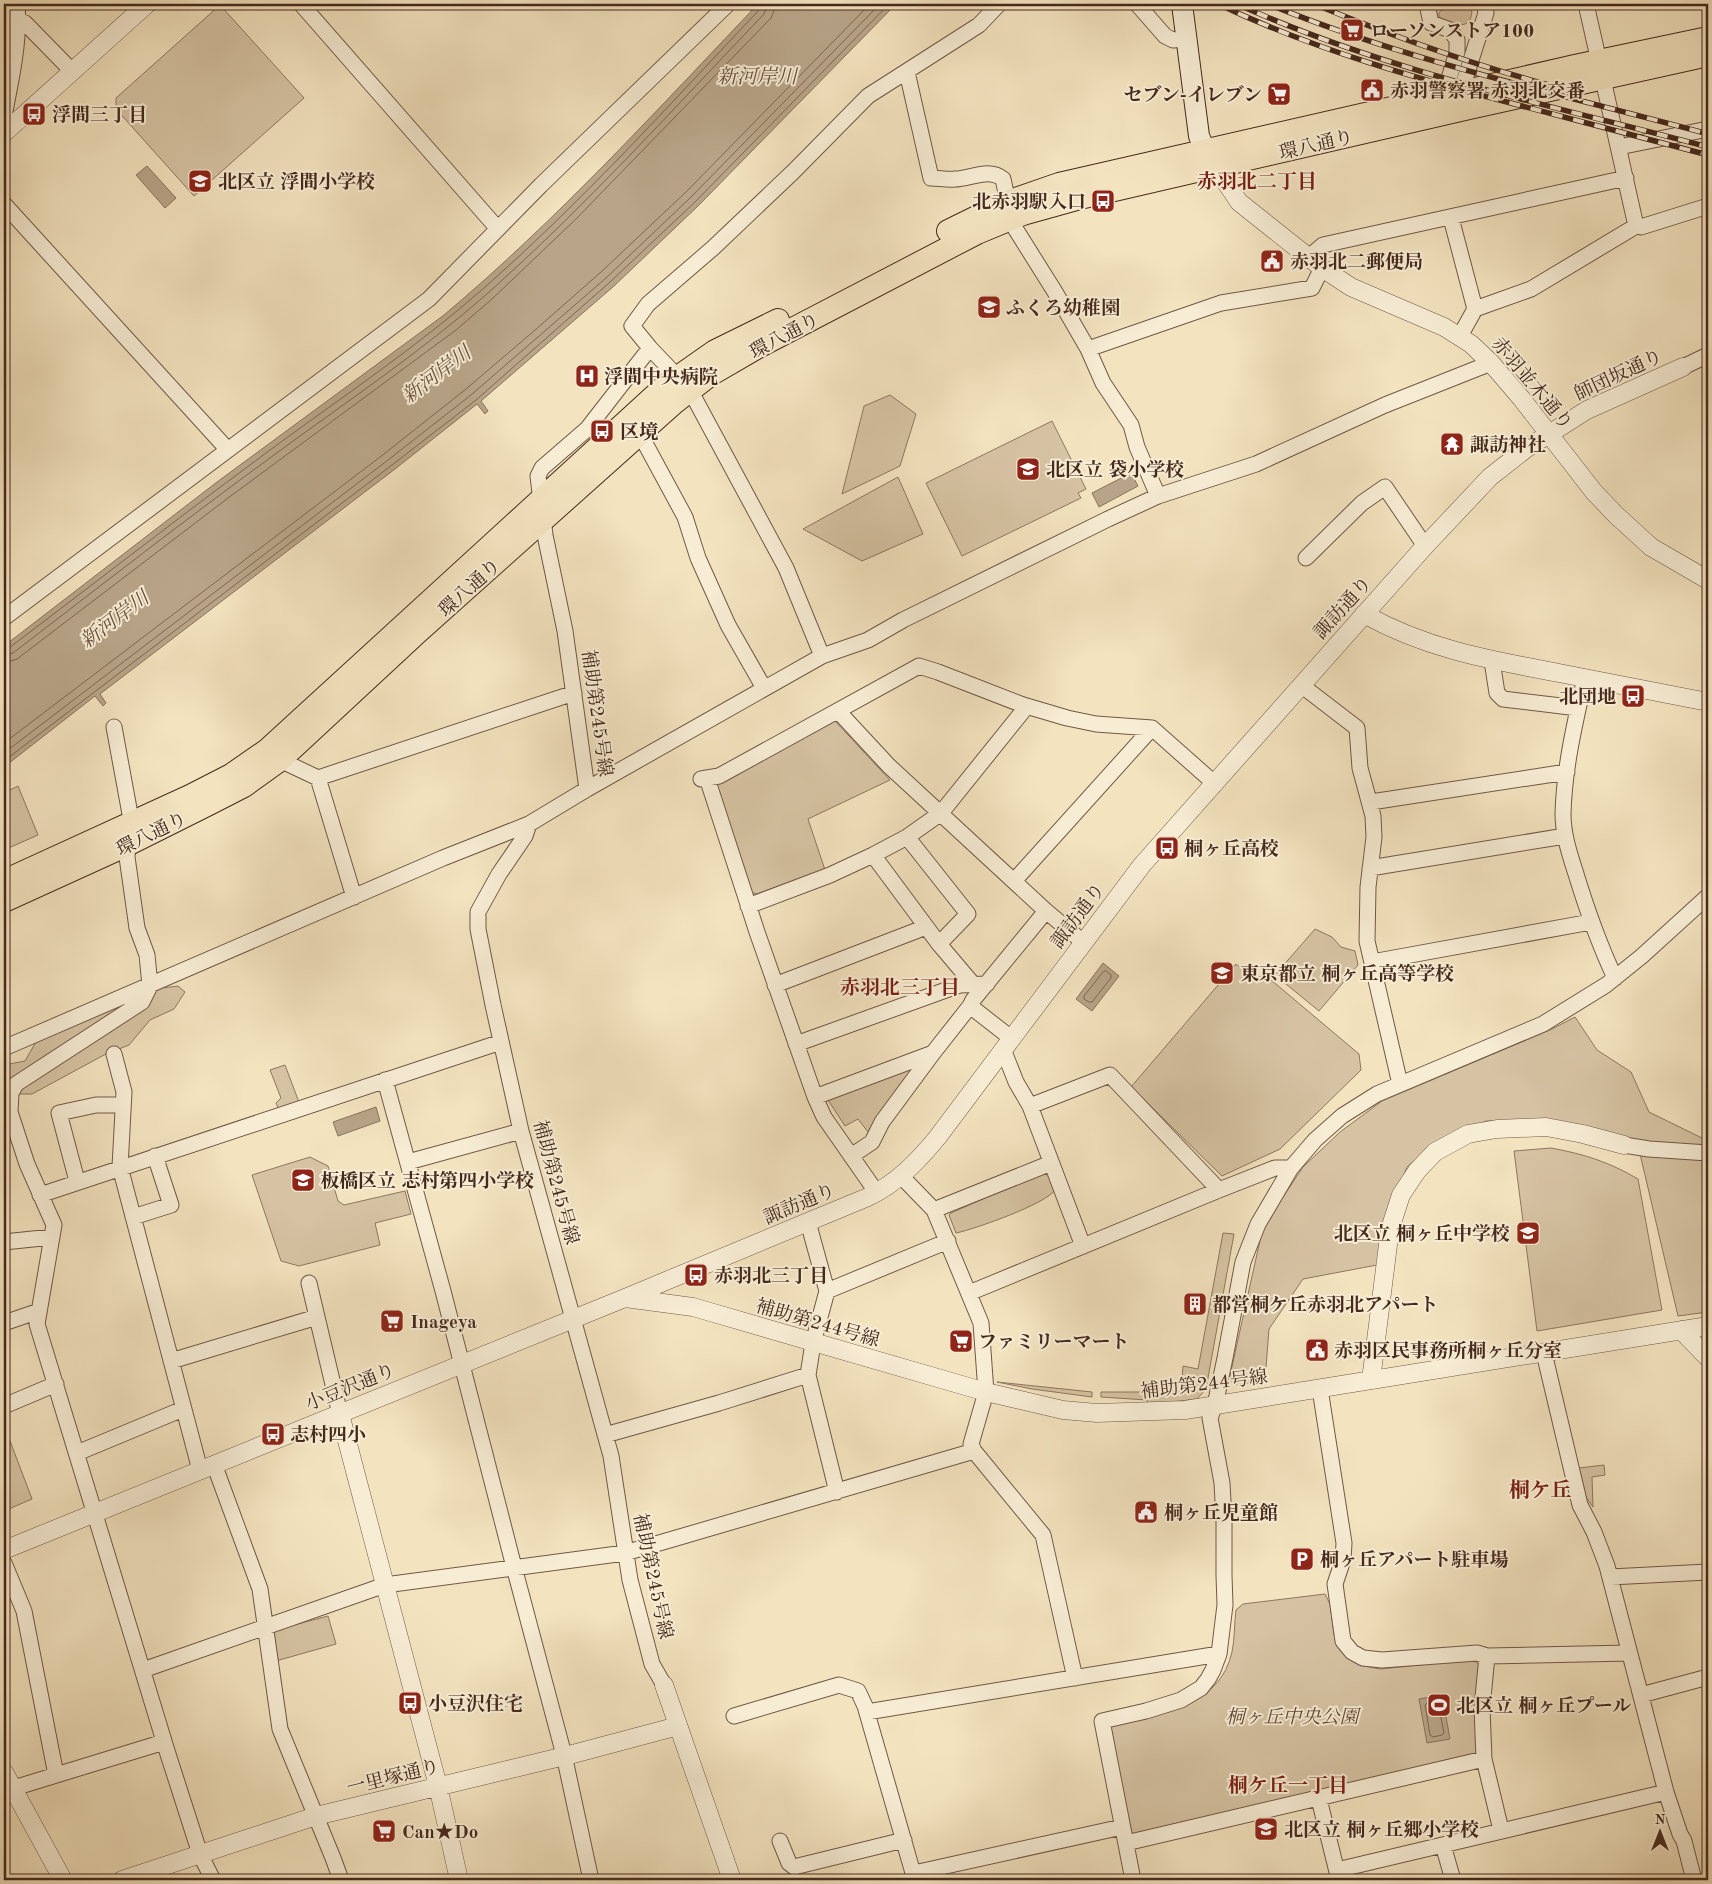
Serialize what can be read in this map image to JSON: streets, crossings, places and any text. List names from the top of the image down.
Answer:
{
  "streets": {
    "main road": ["環八通り"],
    "street": [
      "師団坂通り",
      "赤羽並木通り",
      "諏訪通り",
      "補助第245号線",
      "補助第244号線",
      "小豆沢通り",
      "一里塚通り"
    ]
  },
  "crossings": [
    ["環八通り", "赤羽並木通り"],
    ["環八通り", "補助第245号線"],
    ["師団坂通り", "赤羽並木通り"],
    ["師団坂通り", "諏訪通り"],
    ["赤羽並木通り", "諏訪通り"],
    ["諏訪通り", "補助第245号線"],
    ["諏訪通り", "補助第244号線"],
    ["諏訪通り", "小豆沢通り"],
    ["補助第245号線", "小豆沢通り"],
    ["補助第245号線", "一里塚通り"]
  ],
  "districts": [
    "赤羽北二丁目",
    "赤羽北三丁目",
    "桐ケ丘",
    "桐ケ丘一丁目"
  ],
  "water": ["新河岸川"],
  "parks": ["桐ヶ丘中央公園"],
  "places": {
    "supermarket": [
      "ローソンストア100",
      "セブン-イレブン",
      "Inageya",
      "ファミリーマート",
      "Can★Do"
    ],
    "public building": [
      "赤羽警察署 赤羽北交番",
      "赤羽北二郵便局",
      "赤羽区民事務所桐ヶ丘分室",
      "桐ヶ丘児童館"
    ],
    "bus stop": [
      "浮間三丁目",
      "北赤羽駅入口",
      "区境",
      "北団地",
      "桐ヶ丘高校",
      "赤羽北三丁目",
      "志村四小",
      "小豆沢住宅"
    ],
    "school or university": [
      "北区立 浮間小学校",
      "ふくろ幼稚園",
      "北区立 袋小学校",
      "東京都立 桐ヶ丘高等学校",
      "板橋区立 志村第四小学校",
      "北区立 桐ヶ丘中学校",
      "北区立 桐ヶ丘郷小学校"
    ],
    "hospital": ["浮間中央病院"],
    "temple": ["諏訪神社"],
    "building": ["都営桐ケ丘赤羽北アパート"],
    "parking": ["桐ヶ丘アパート駐車場"],
    "sports": ["北区立 桐ヶ丘プール"]
  },
  "north": "top"
}
